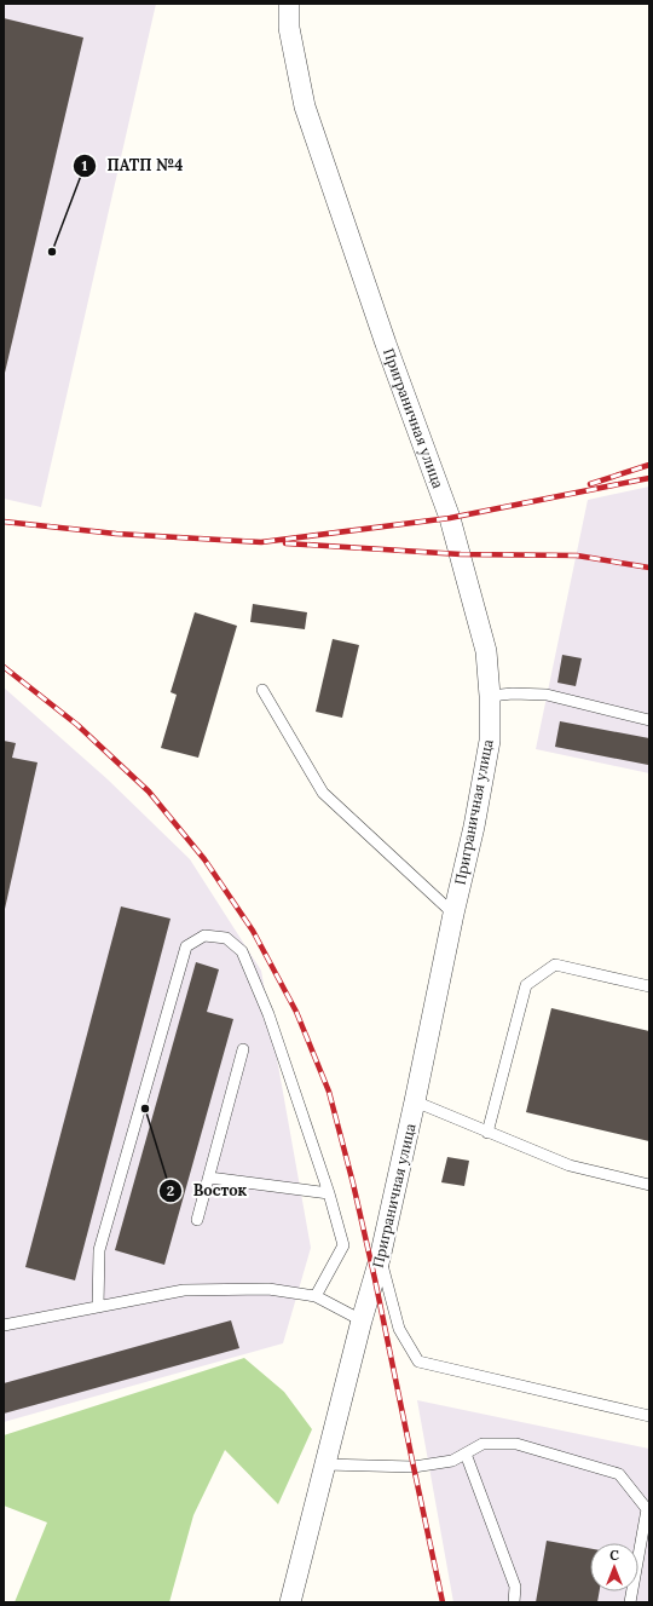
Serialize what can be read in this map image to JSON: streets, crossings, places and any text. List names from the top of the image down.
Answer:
{
  "streets": {
    "street": ["Приграничная улица"]
  },
  "places": ["ПАТП №4", "Восток"],
  "north": "top"
}
